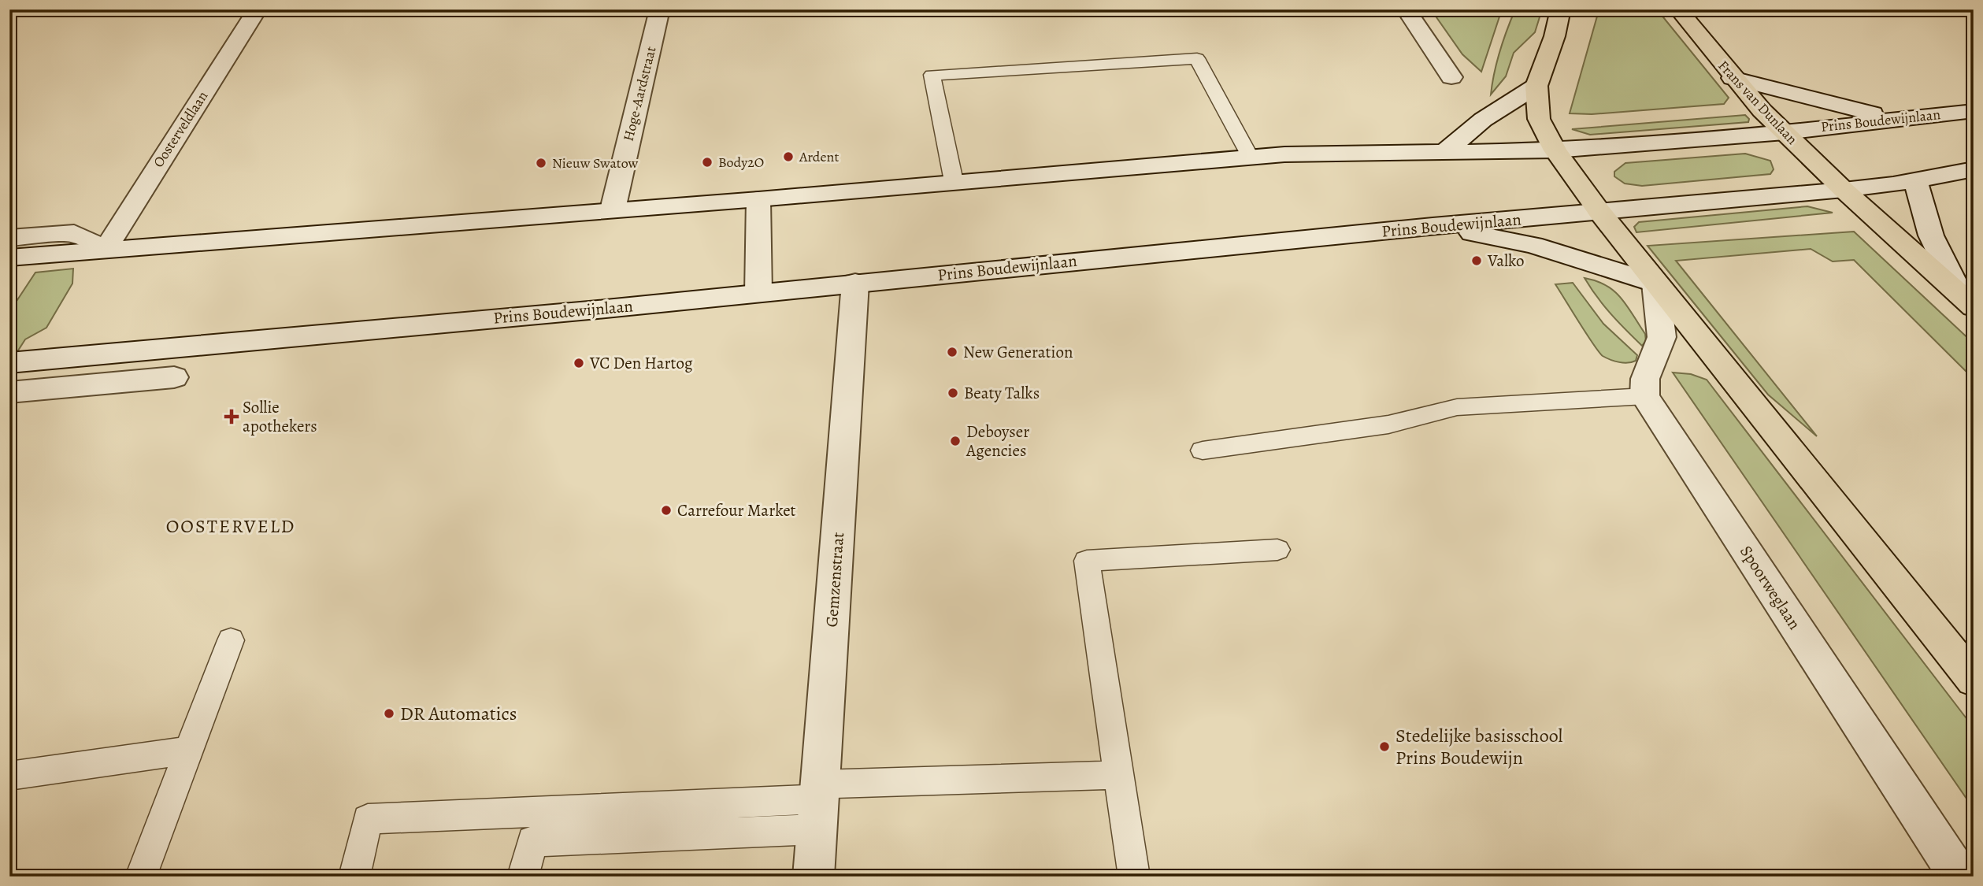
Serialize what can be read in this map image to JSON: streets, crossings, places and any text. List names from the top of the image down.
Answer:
{
  "streets": {
    "main road": [
      "Hoge-Aardstraat",
      "Frans van Dunlaan",
      "Prins Boudewijnlaan",
      "Oosterveldlaan",
      "Gemzenstraat",
      "Spoorweglaan"
    ]
  },
  "crossings": [
    ["Hoge-Aardstraat", "Prins Boudewijnlaan"],
    ["Frans van Dunlaan", "Prins Boudewijnlaan"],
    ["Prins Boudewijnlaan", "Oosterveldlaan"],
    ["Prins Boudewijnlaan", "Gemzenstraat"]
  ],
  "districts": ["OOSTERVELD"],
  "places": {
    "other": [
      "Ardent",
      "Body2O",
      "Nieuw Swatow",
      "Valko",
      "New Generation",
      "VC Den Hartog",
      "Beaty Talks",
      "Deboyser Agencies",
      "Carrefour Market",
      "DR Automatics",
      "Stedelijke basisschool Prins Boudewijn"
    ],
    "health": ["Sollie apothekers"]
  }
}
